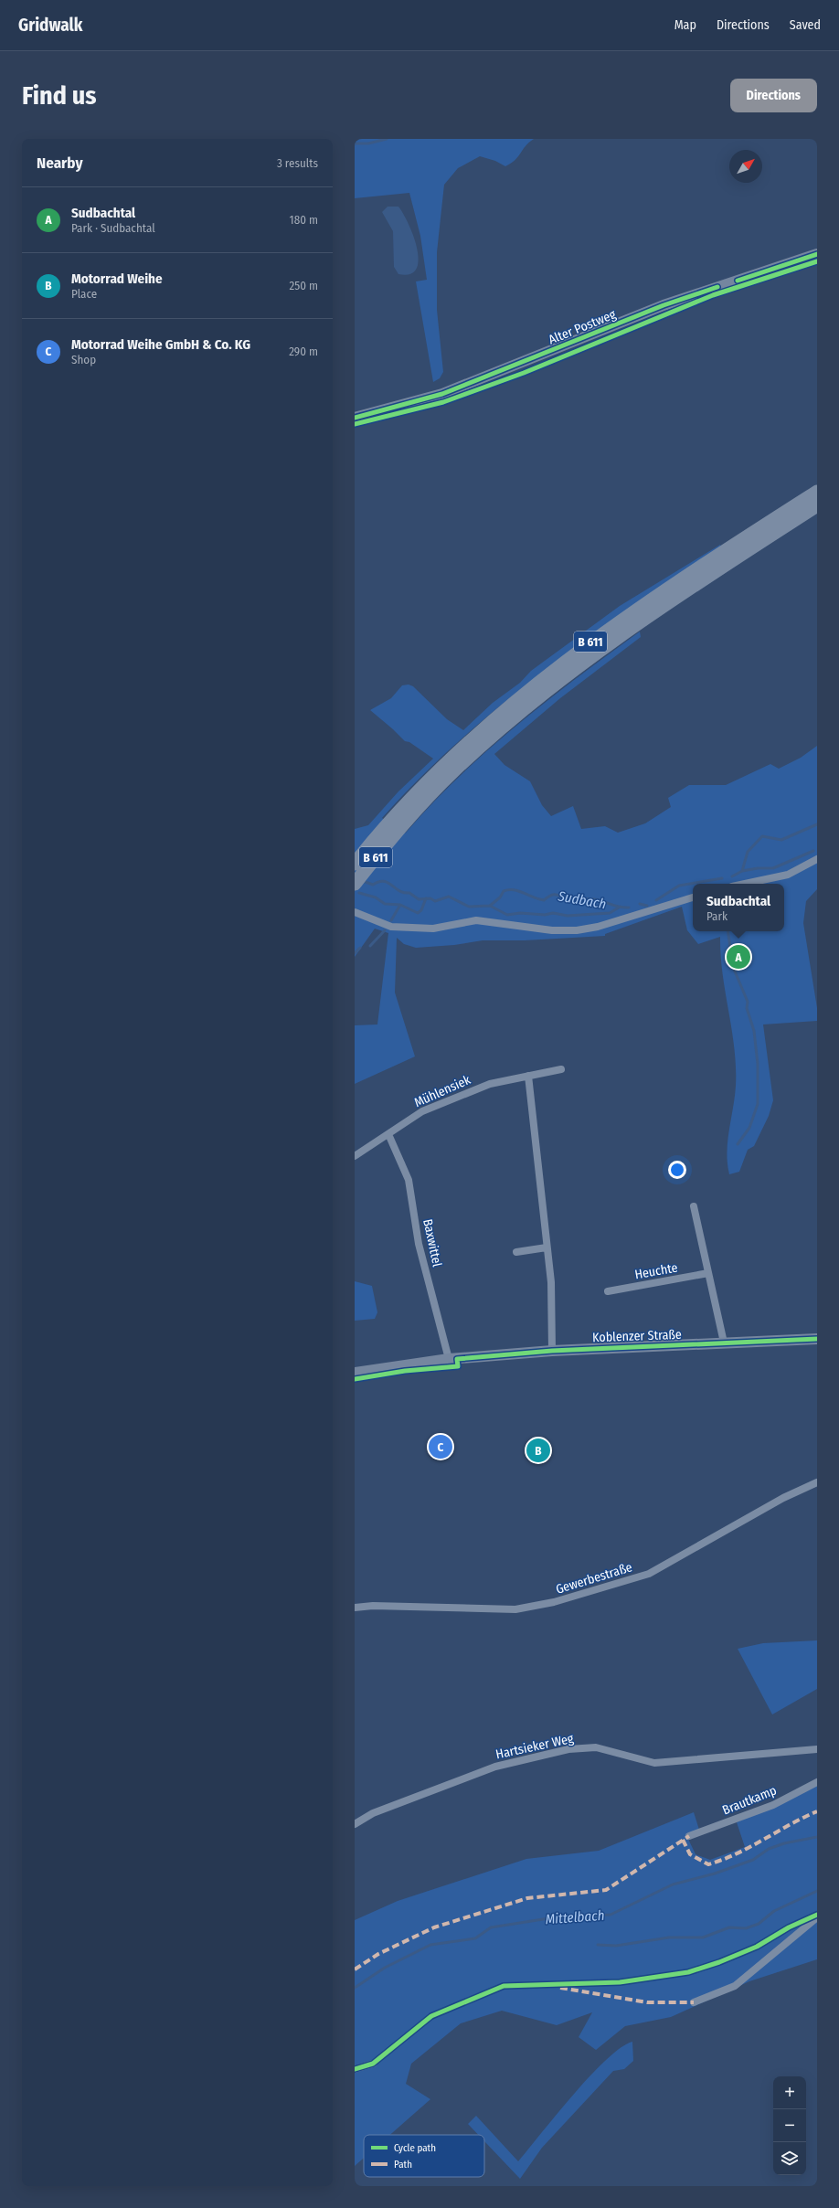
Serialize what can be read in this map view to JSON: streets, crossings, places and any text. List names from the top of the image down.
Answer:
{
  "streets": {
    "highway": ["B 611"],
    "street": [
      "Alter Postweg",
      "Mühlensiek",
      "Baxwittel",
      "Heuchte",
      "Koblenzer Straße",
      "Gewerbestraße",
      "Hartsieker Weg",
      "Brautkamp"
    ]
  },
  "crossings": [
    ["Mühlensiek", "Baxwittel"],
    ["Baxwittel", "Koblenzer Straße"]
  ],
  "water": ["Sudbach", "Mittelbach"],
  "legend": ["Cycle path", "Path"],
  "north": "top right",
  "page": {
    "header": "Gridwalk",
    "nav": ["Map", "Directions", "Saved"],
    "buttons": "Directions",
    "title": "Find us",
    "heading": ["Nearby", "3 results"],
    "list": [
      {
        "mark": "A",
        "name": "Sudbachtal",
        "note": "Park · Sudbachtal",
        "value": "180 m"
      },
      {
        "mark": "B",
        "name": "Motorrad Weihe",
        "note": "Place",
        "value": "250 m"
      },
      {
        "mark": "C",
        "name": "Motorrad Weihe GmbH & Co. KG",
        "note": "Shop",
        "value": "290 m"
      }
    ],
    "popup": ["Sudbachtal", "Park"],
    "pins": ["A", "C", "B"],
    "map_buttons": ["+", "−"]
  }
}
